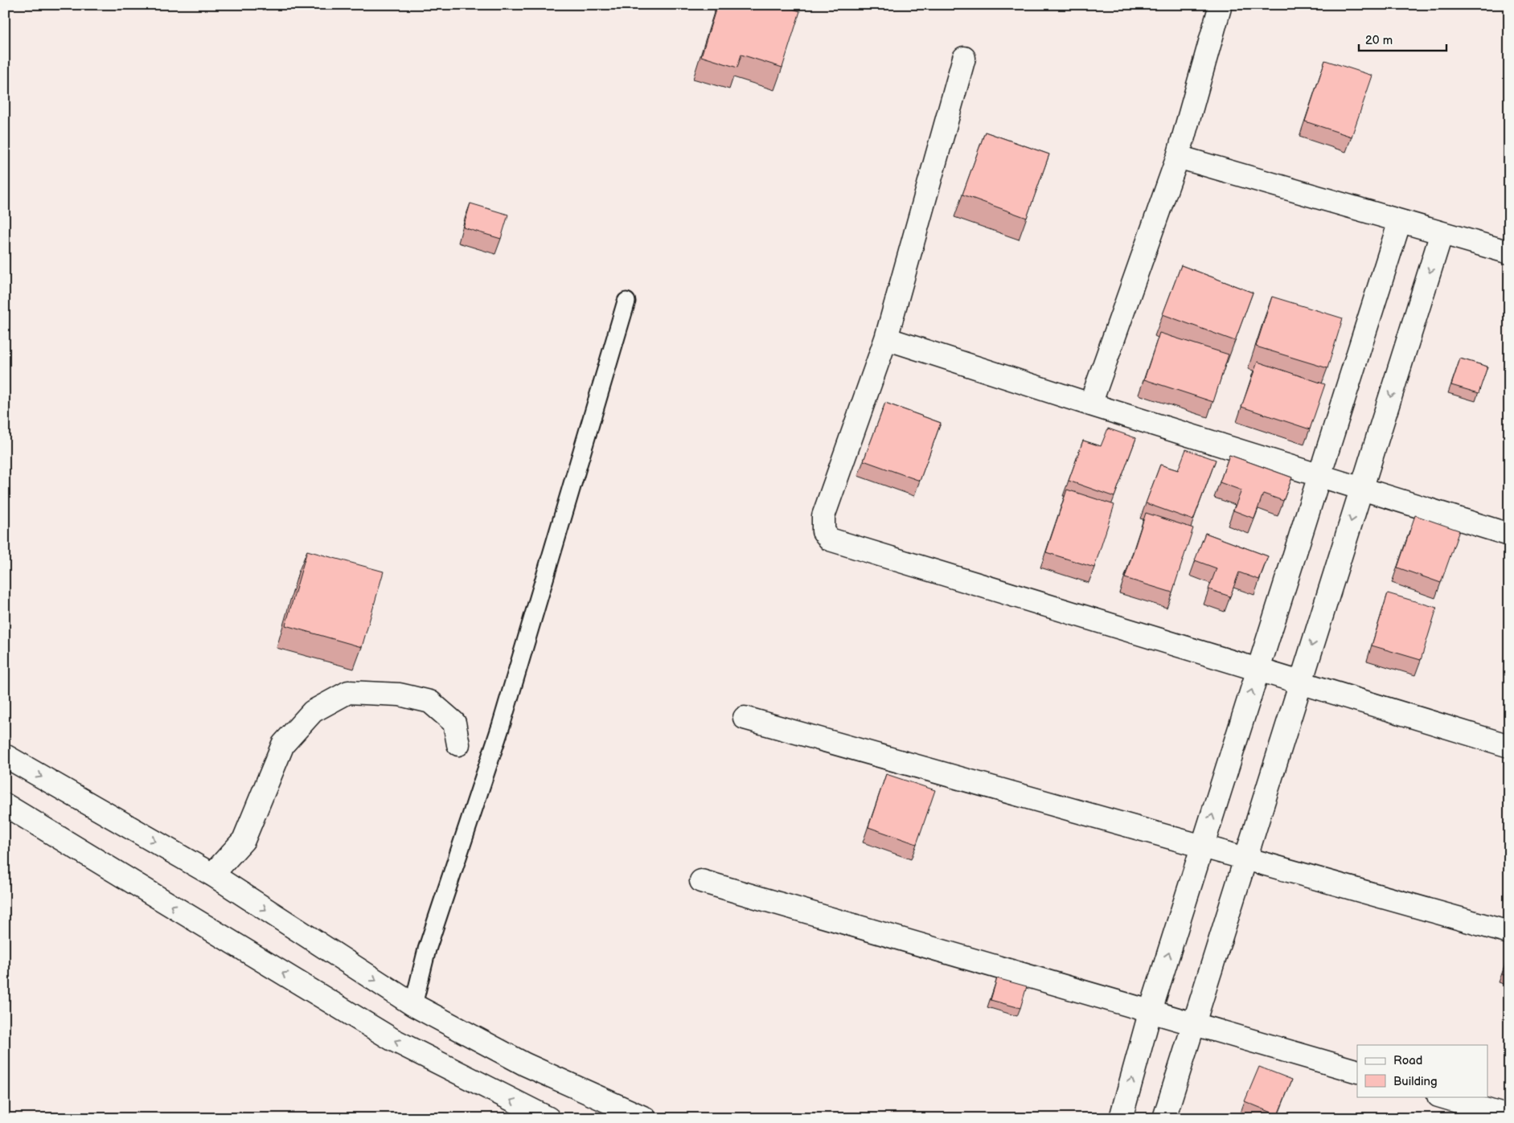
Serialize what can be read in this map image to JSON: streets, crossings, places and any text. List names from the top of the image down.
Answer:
{
  "legend": ["Road", "Building"],
  "scale_bar": "20 m"
}
